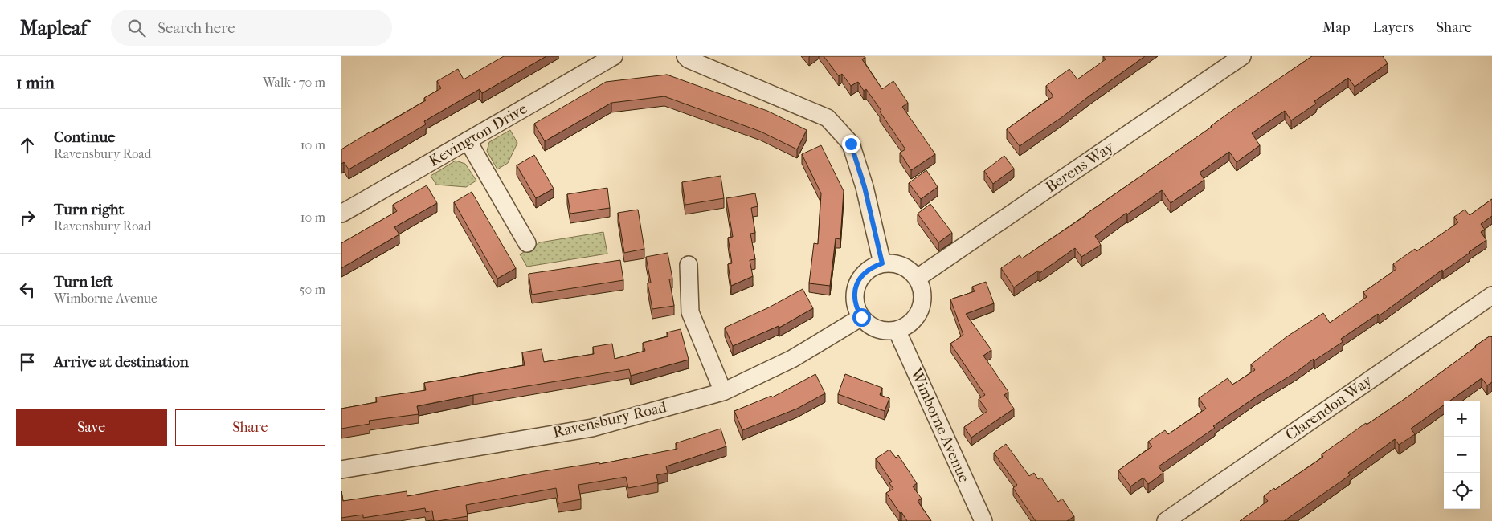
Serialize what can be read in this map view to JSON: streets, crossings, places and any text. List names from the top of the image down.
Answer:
{
  "streets": {
    "street": [
      "Kevington Drive",
      "Berens Way",
      "Clarendon Way",
      "Ravensbury Road",
      "Wimborne Avenue"
    ]
  },
  "crossings": [
    ["Berens Way", "Ravensbury Road"],
    ["Berens Way", "Wimborne Avenue"],
    ["Ravensbury Road", "Wimborne Avenue"]
  ],
  "page": {
    "header": "Mapleaf",
    "search": "Search here",
    "nav": ["Map", "Layers", "Share"],
    "heading": ["1 min", "Walk · 70 m"],
    "list": [
      ["Continue", "Ravensbury Road", "10 m"],
      ["Turn right", "Ravensbury Road", "10 m"],
      ["Turn left", "Wimborne Avenue", "50 m"],
      "Arrive at destination"
    ],
    "buttons": ["Save", "Share"],
    "map_buttons": ["+", "−"]
  }
}
